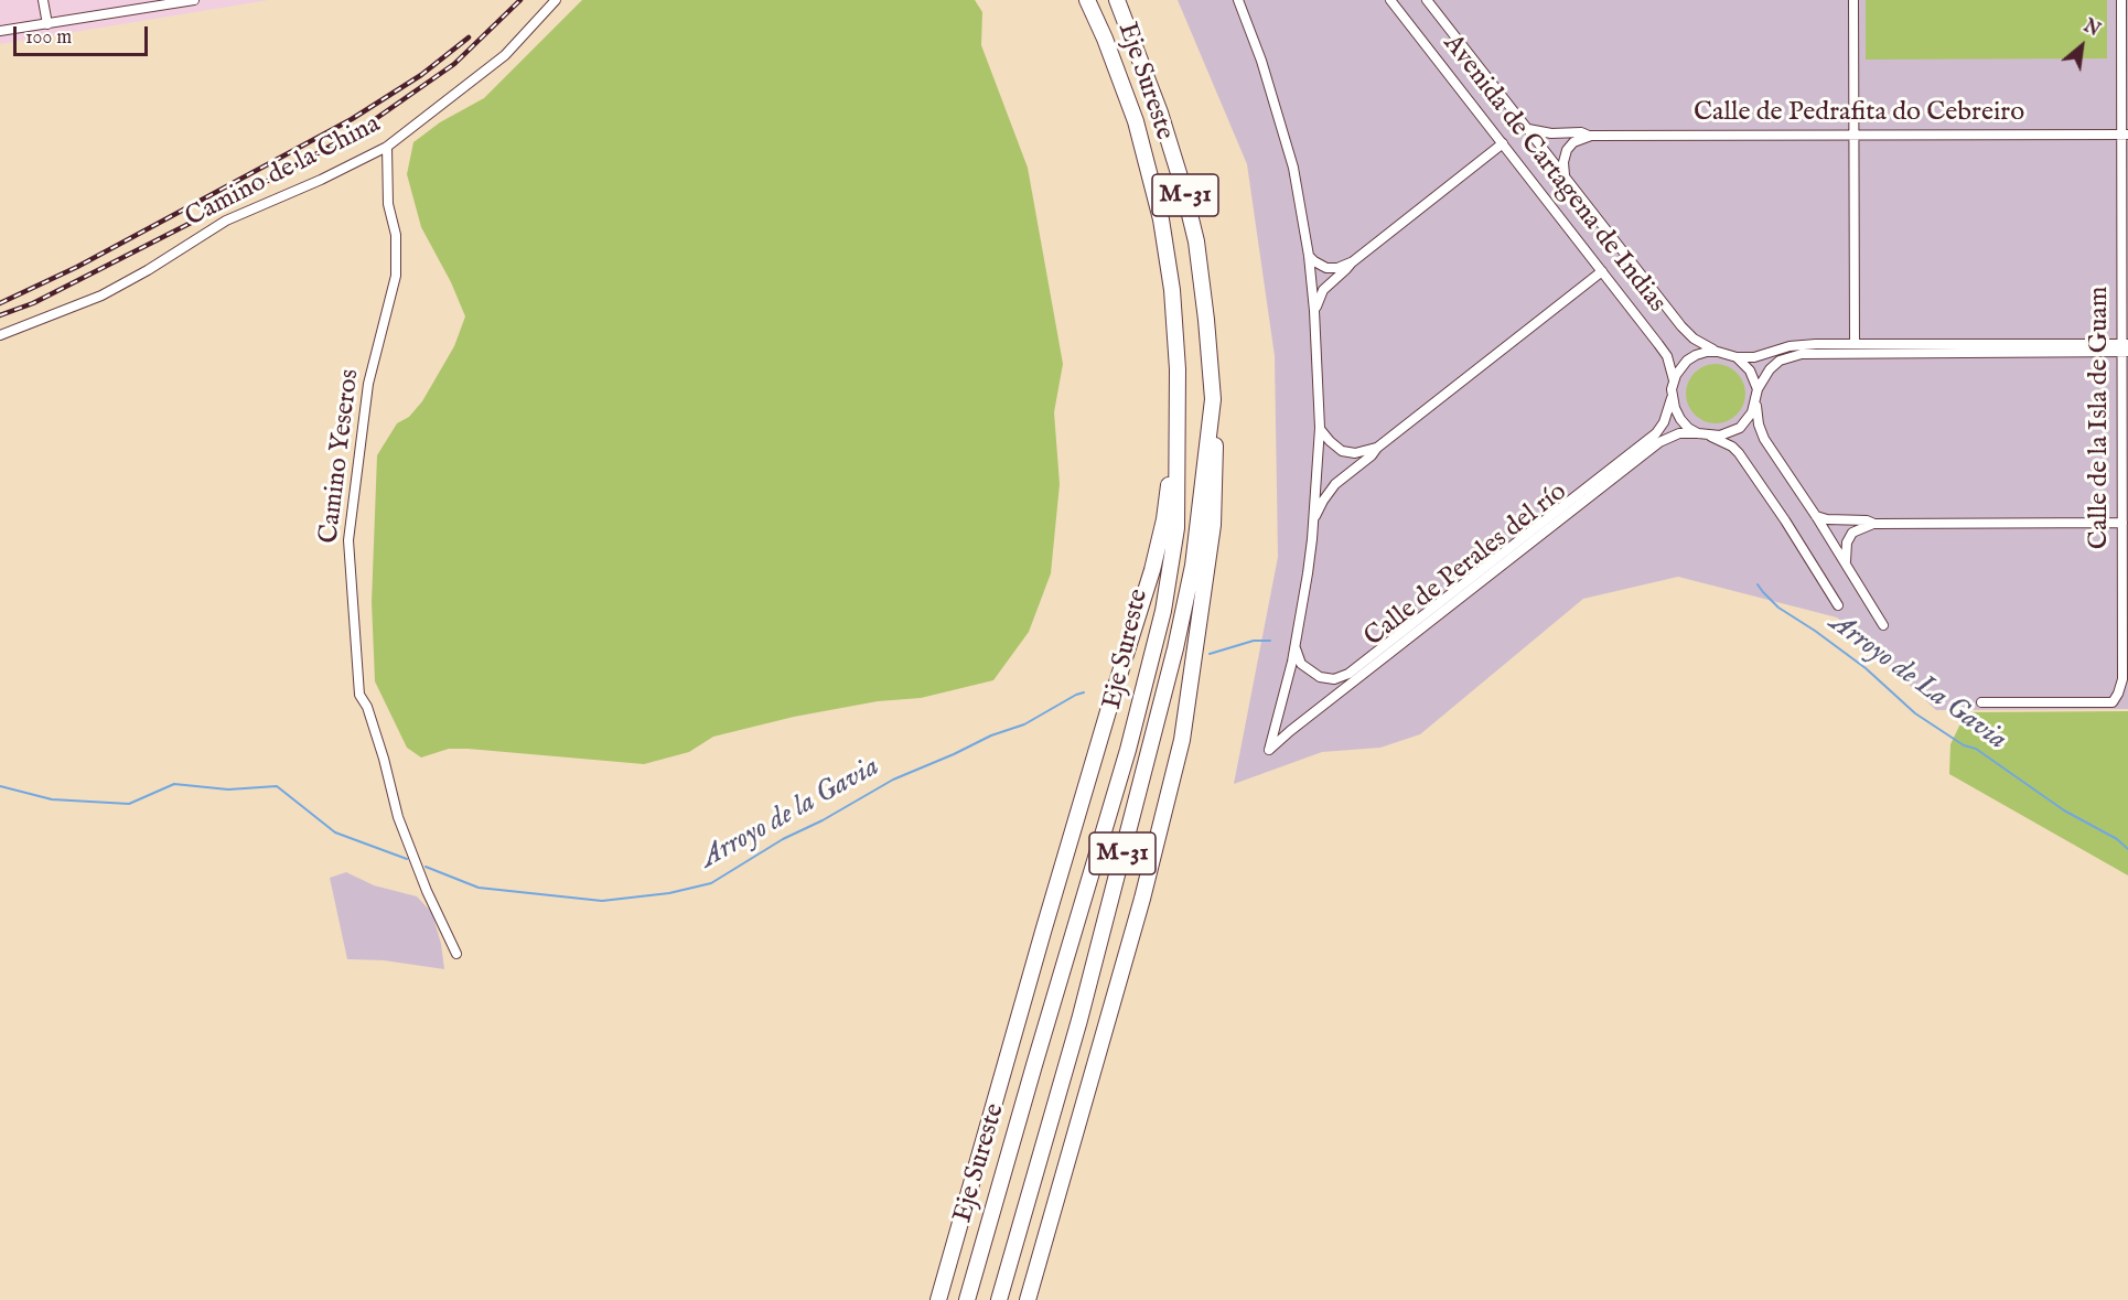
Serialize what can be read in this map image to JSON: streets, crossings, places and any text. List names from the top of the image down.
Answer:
{
  "streets": {
    "highway": ["Eje Sureste", "M-31"],
    "street": [
      "Calle de Pedrafita do Cebreiro",
      "Camino de la China",
      "Avenida de Cartagena de Indias",
      "Calle de la Isla de Guam",
      "Camino Yeseros",
      "Calle de Perales del río"
    ]
  },
  "crossings": [
    ["Calle de Pedrafita do Cebreiro", "Avenida de Cartagena de Indias"],
    ["Calle de Pedrafita do Cebreiro", "Calle de la Isla de Guam"],
    ["Camino de la China", "Camino Yeseros"],
    ["Avenida de Cartagena de Indias", "Calle de Perales del río"]
  ],
  "water": ["Arroyo de La Gavia", "Arroyo de la Gavia"],
  "scale_bar": "100 m",
  "north": "top right"
}
